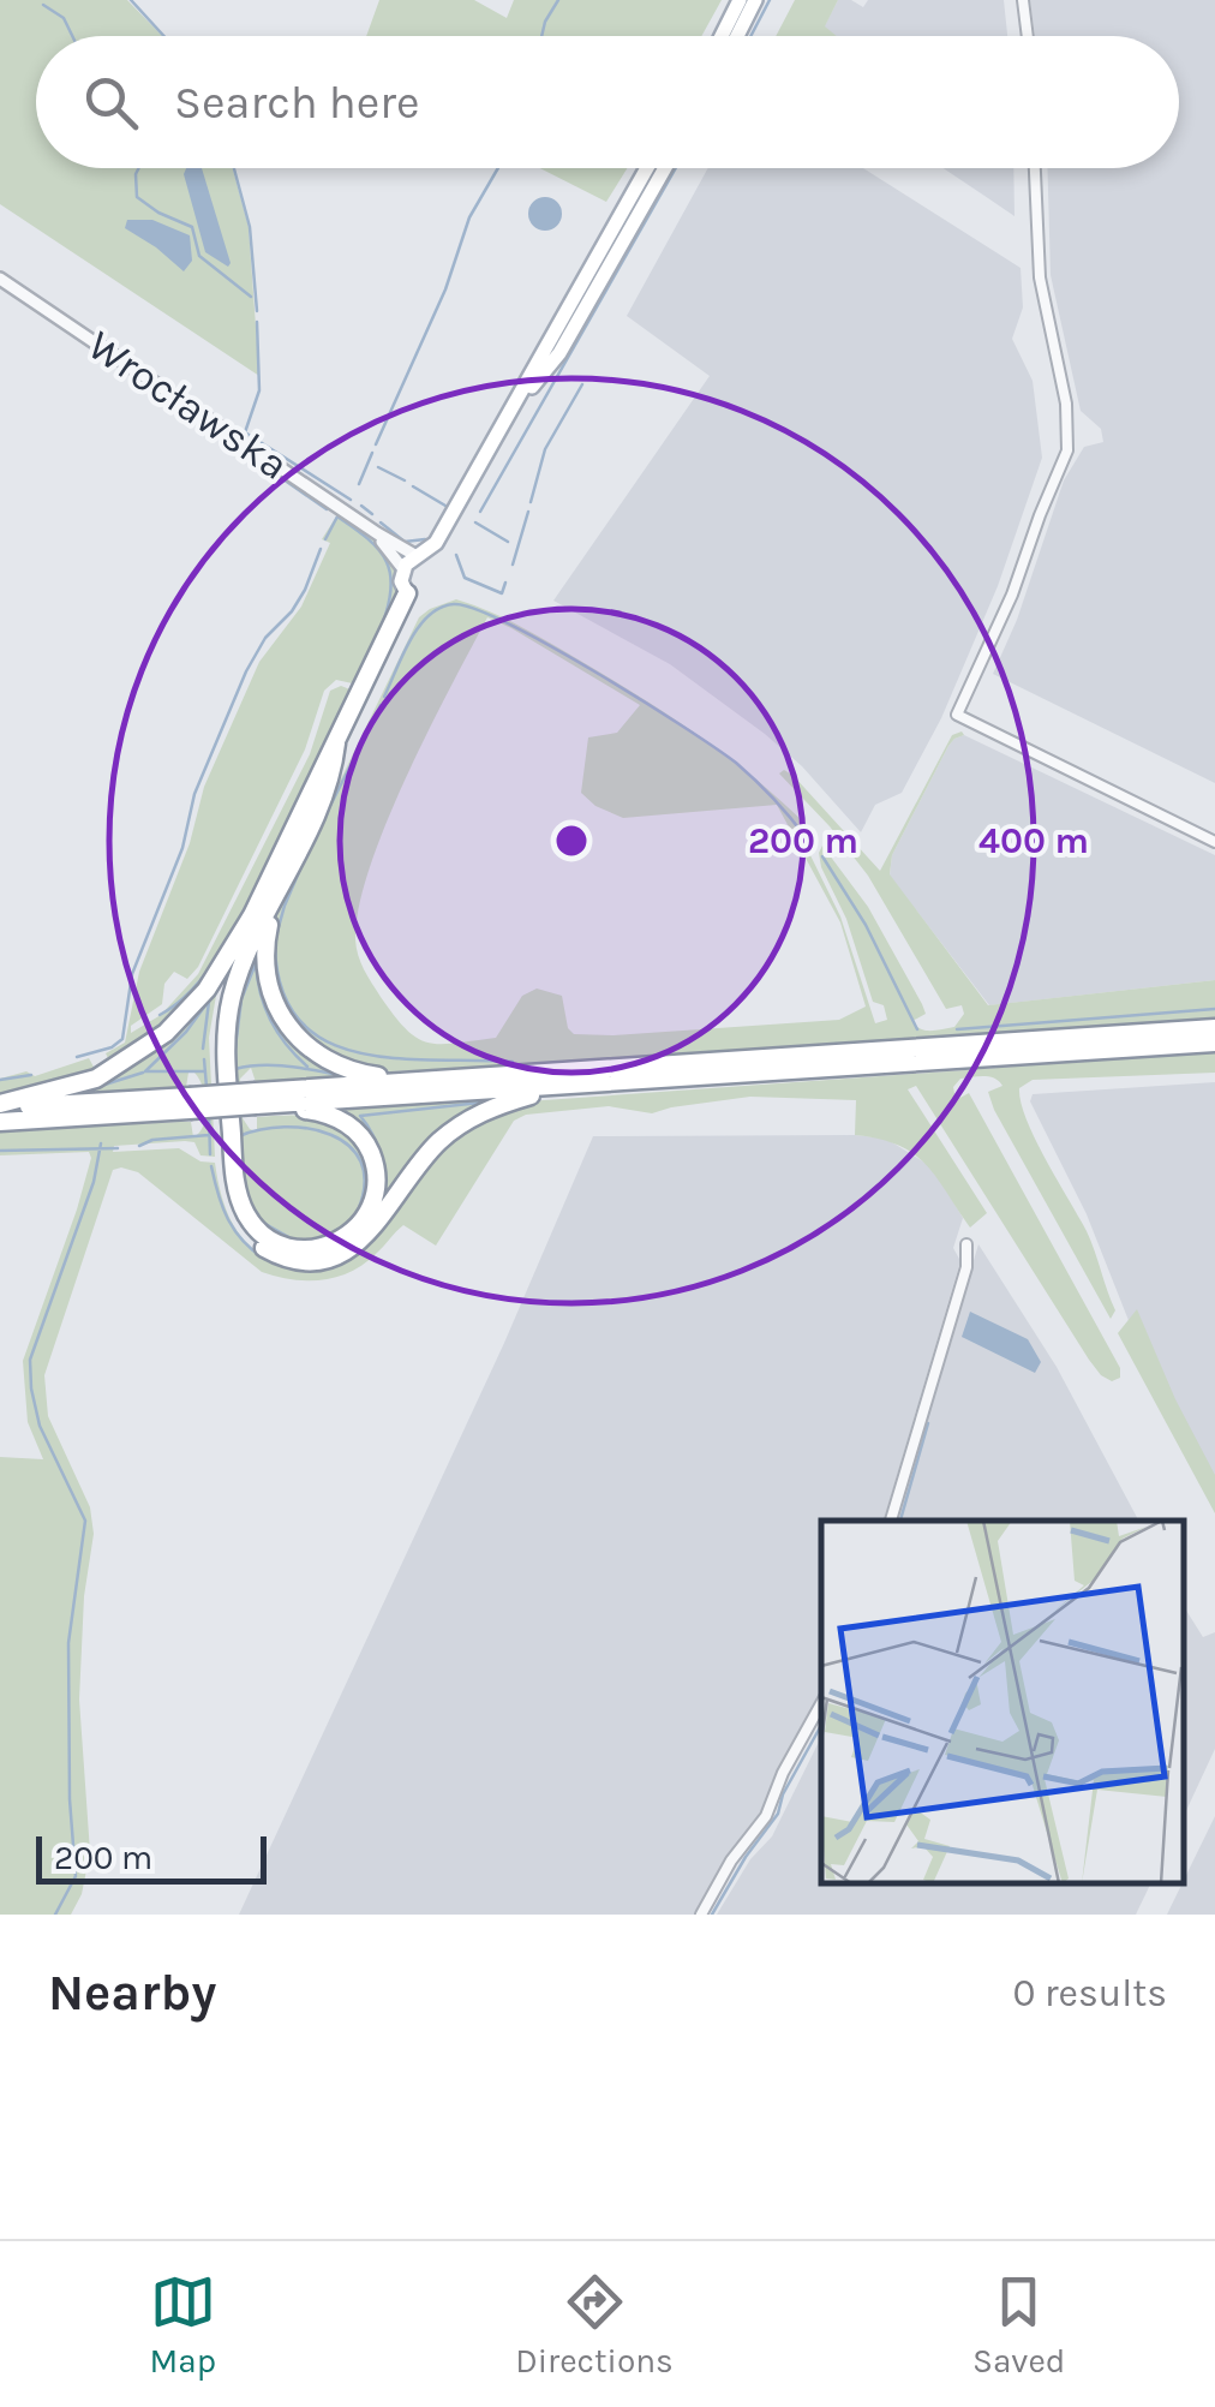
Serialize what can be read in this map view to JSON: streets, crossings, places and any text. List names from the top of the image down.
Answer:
{
  "streets": {
    "street": ["Wrocławska"]
  },
  "scale_bar": "200 m",
  "page": {
    "search": "Search here",
    "scale": "200 m",
    "heading": ["Nearby", "0 results"],
    "nav": ["Map", "Directions", "Saved"]
  },
  "rings": ["200 m", "400 m"]
}
